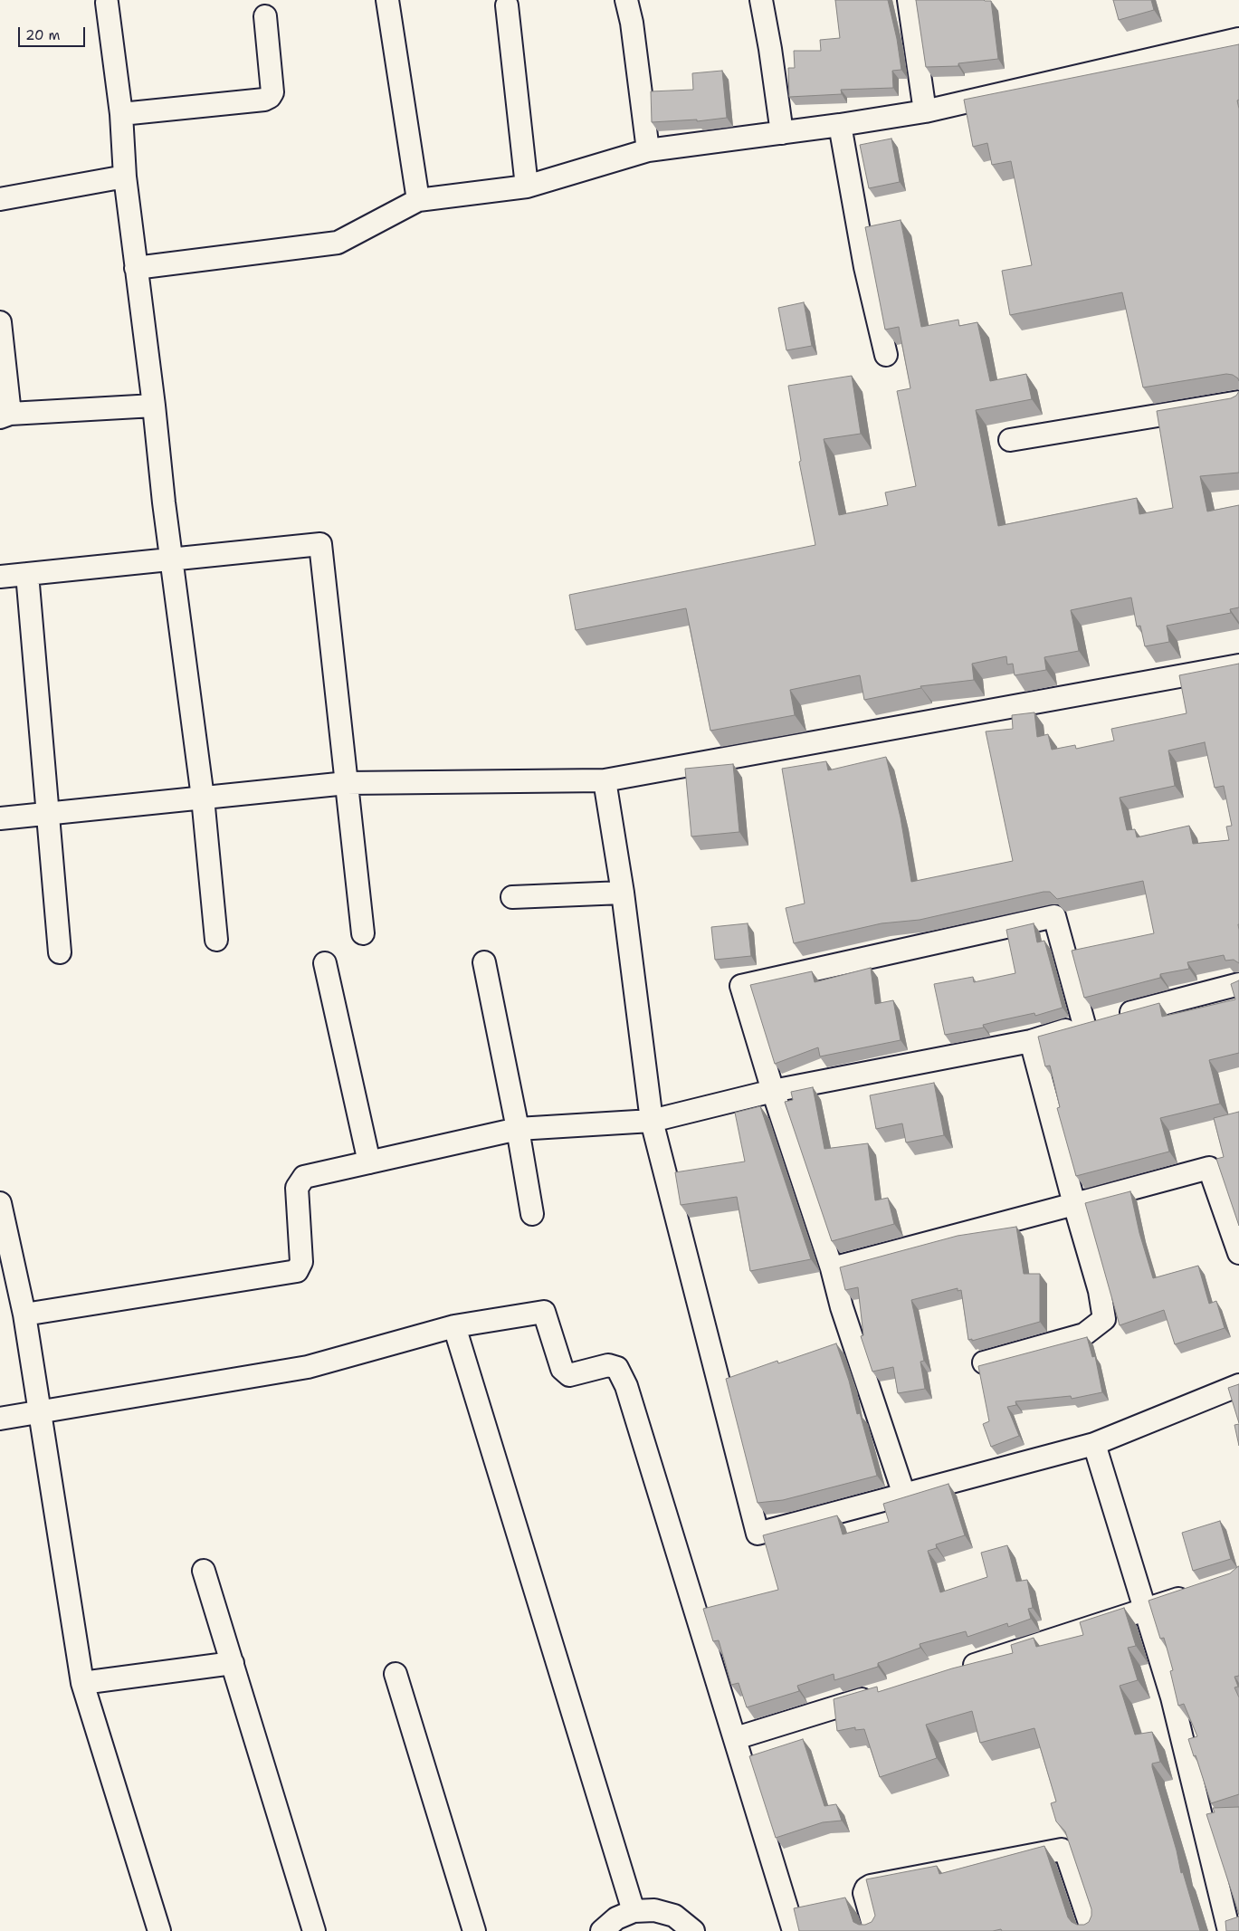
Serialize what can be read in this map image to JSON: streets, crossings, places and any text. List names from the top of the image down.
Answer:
{
  "scale_bar": "20 m"
}
